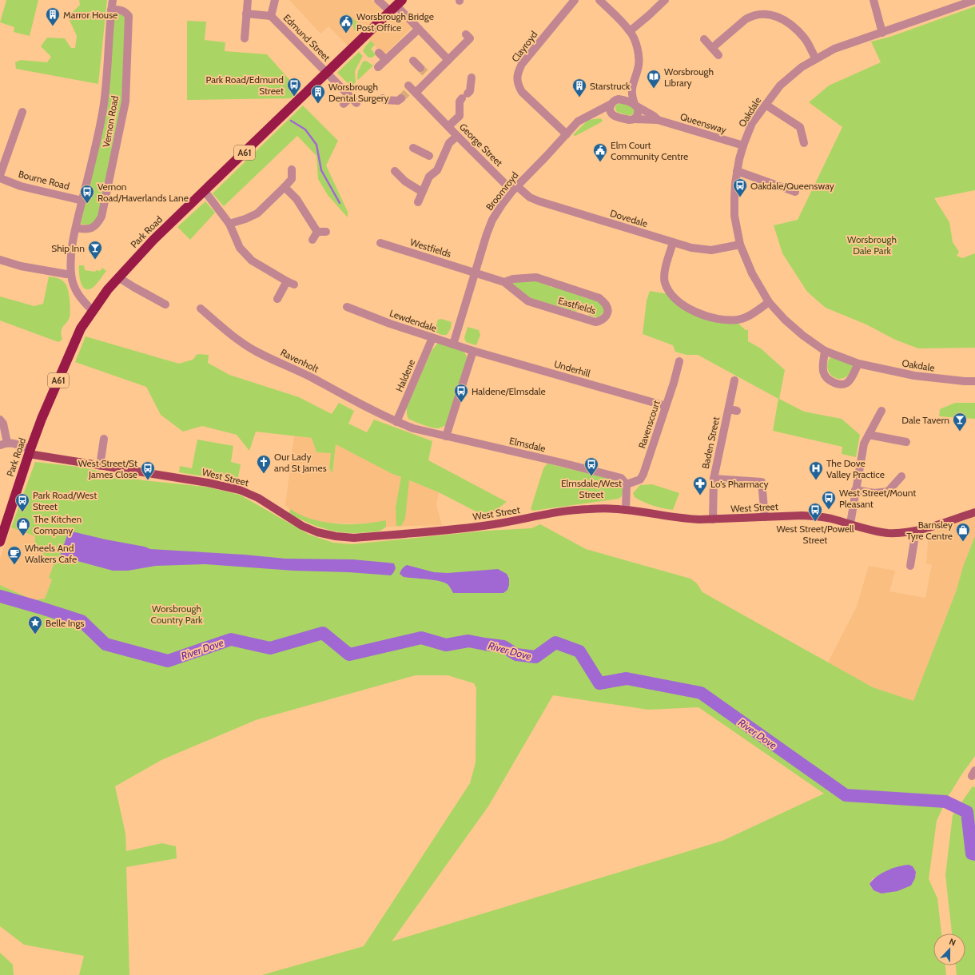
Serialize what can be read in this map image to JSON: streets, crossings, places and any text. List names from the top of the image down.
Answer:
{
  "streets": {
    "highway": ["A61", "Park Road"],
    "main road": ["West Street"],
    "street": [
      "Edmund Street",
      "Clayroyd",
      "Oakdale",
      "Vernon Road",
      "Queensway",
      "George Street",
      "Bourne Road",
      "Broomroyd",
      "Dovedale",
      "Westfields",
      "Eastfields",
      "Lewdendale",
      "Ravenholt",
      "Underhill",
      "Haldene",
      "Ravenscourt",
      "Baden Street",
      "Elmsdale"
    ]
  },
  "crossings": [
    ["Edmund Street", "Park Road"],
    ["Clayroyd", "Broomroyd"],
    ["Oakdale", "Queensway"],
    ["Oakdale", "Dovedale"],
    ["Vernon Road", "Bourne Road"],
    ["Vernon Road", "Park Road"],
    ["Queensway", "Broomroyd"],
    ["George Street", "Broomroyd"],
    ["George Street", "Dovedale"],
    ["Broomroyd", "Dovedale"],
    ["Broomroyd", "Westfields"],
    ["Broomroyd", "Eastfields"],
    ["Broomroyd", "Lewdendale"],
    ["Park Road", "West Street"],
    ["Westfields", "Eastfields"],
    ["Lewdendale", "Underhill"],
    ["Lewdendale", "Haldene"],
    ["Ravenholt", "Haldene"],
    ["Ravenholt", "Elmsdale"],
    ["Underhill", "Ravenscourt"],
    ["Haldene", "Elmsdale"],
    ["Ravenscourt", "Elmsdale"],
    ["Baden Street", "West Street"]
  ],
  "water": ["River Dove"],
  "parks": ["Worsbrough Dale Park", "Worsbrough Country Park"],
  "places": {
    "building": ["Marror House", "Starstruck", "Worsbrough Dental Surgery"],
    "public building": ["Worsbrough Bridge Post Office", "Elm Court Community Centre"],
    "library": ["Worsbrough Library"],
    "bus stop": [
      "Park Road/Edmund Street",
      "Oakdale/Queensway",
      "Vernon Road/Haverlands Lane",
      "Haldene/Elmsdale",
      "Elmsdale/West Street",
      "West Street/St James Close",
      "West Street/Mount Pleasant",
      "Park Road/West Street",
      "West Street/Powell Street"
    ],
    "bar": ["Ship Inn", "Dale Tavern"],
    "church": ["Our Lady and St James"],
    "hospital": ["The Dove Valley Practice"],
    "pharmacy": ["Lo's Pharmacy"],
    "shop": ["The Kitchen Company", "Barnsley Tyre Centre"],
    "cafe": ["Wheels And Walkers Cafe"],
    "place": ["Belle Ings"]
  },
  "north": "top"
}
